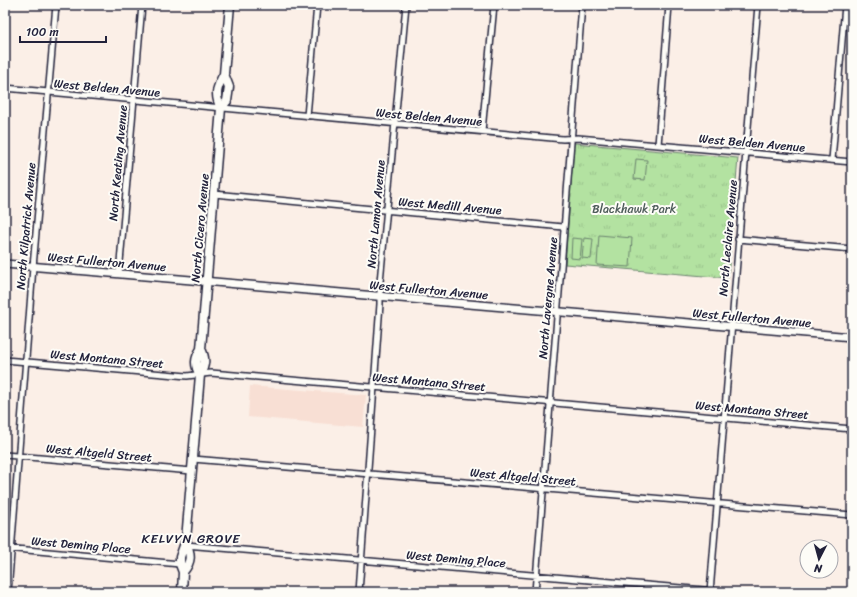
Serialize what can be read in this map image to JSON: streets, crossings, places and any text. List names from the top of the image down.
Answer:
{
  "streets": {
    "main road": ["North Cicero Avenue", "West Fullerton Avenue"],
    "street": [
      "West Belden Avenue",
      "North Keating Avenue",
      "West Medill Avenue",
      "North Lamon Avenue",
      "North Kilpatrick Avenue",
      "North Leclaire Avenue",
      "North Lavergne Avenue",
      "West Montana Street",
      "West Altgeld Street",
      "West Deming Place"
    ]
  },
  "crossings": [
    ["West Belden Avenue", "North Keating Avenue"],
    ["West Belden Avenue", "North Lamon Avenue"],
    ["West Belden Avenue", "North Kilpatrick Avenue"],
    ["West Belden Avenue", "North Cicero Avenue"],
    ["West Belden Avenue", "North Leclaire Avenue"],
    ["West Belden Avenue", "North Lavergne Avenue"],
    ["North Keating Avenue", "West Fullerton Avenue"],
    ["West Medill Avenue", "North Lamon Avenue"],
    ["West Medill Avenue", "North Cicero Avenue"],
    ["West Medill Avenue", "North Lavergne Avenue"],
    ["North Lamon Avenue", "West Fullerton Avenue"],
    ["North Lamon Avenue", "West Montana Street"],
    ["North Lamon Avenue", "West Altgeld Street"],
    ["North Lamon Avenue", "West Deming Place"],
    ["North Kilpatrick Avenue", "West Fullerton Avenue"],
    ["North Kilpatrick Avenue", "West Montana Street"],
    ["North Kilpatrick Avenue", "West Altgeld Street"],
    ["North Kilpatrick Avenue", "West Deming Place"],
    ["North Cicero Avenue", "West Fullerton Avenue"],
    ["North Cicero Avenue", "West Montana Street"],
    ["North Cicero Avenue", "West Altgeld Street"],
    ["North Cicero Avenue", "West Deming Place"],
    ["North Leclaire Avenue", "West Fullerton Avenue"],
    ["North Leclaire Avenue", "West Montana Street"],
    ["North Leclaire Avenue", "West Altgeld Street"],
    ["North Leclaire Avenue", "West Deming Place"],
    ["West Fullerton Avenue", "North Lavergne Avenue"],
    ["North Lavergne Avenue", "West Montana Street"],
    ["North Lavergne Avenue", "West Altgeld Street"],
    ["North Lavergne Avenue", "West Deming Place"]
  ],
  "districts": ["KELVYN GROVE"],
  "parks": ["Blackhawk Park"],
  "scale_bar": "100 m",
  "north": "bottom"
}
